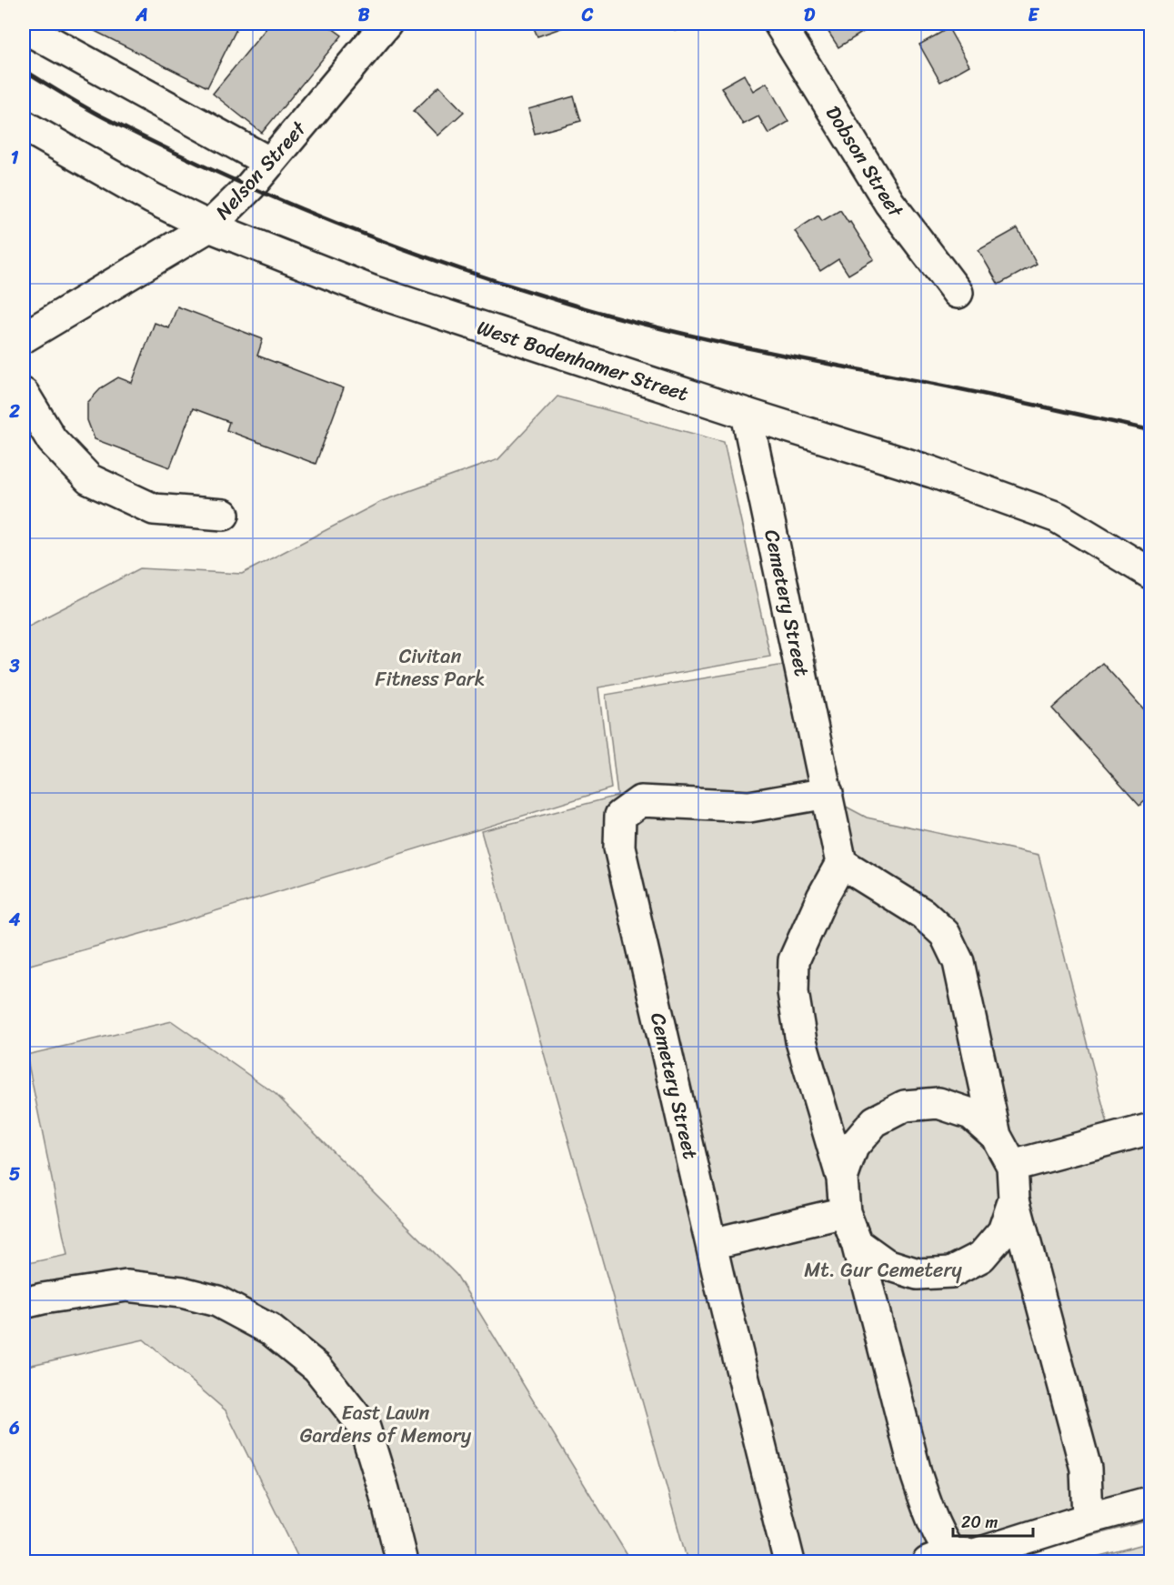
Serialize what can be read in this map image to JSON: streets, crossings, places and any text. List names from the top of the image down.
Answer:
{
  "streets": {
    "main road": [
      "Dobson Street",
      "Nelson Street",
      "West Bodenhamer Street",
      "Cemetery Street"
    ]
  },
  "crossings": [
    ["Nelson Street", "West Bodenhamer Street"],
    ["West Bodenhamer Street", "Cemetery Street"]
  ],
  "parks": ["Civitan Fitness Park", "Mt. Gur Cemetery", "East Lawn Gardens of Memory"],
  "scale_bar": "20 m",
  "grid": {
    "columns": [
      "A",
      "B",
      "C",
      "D",
      "E"
    ],
    "rows": [
      "1",
      "2",
      "3",
      "4",
      "5",
      "6"
    ]
  }
}
